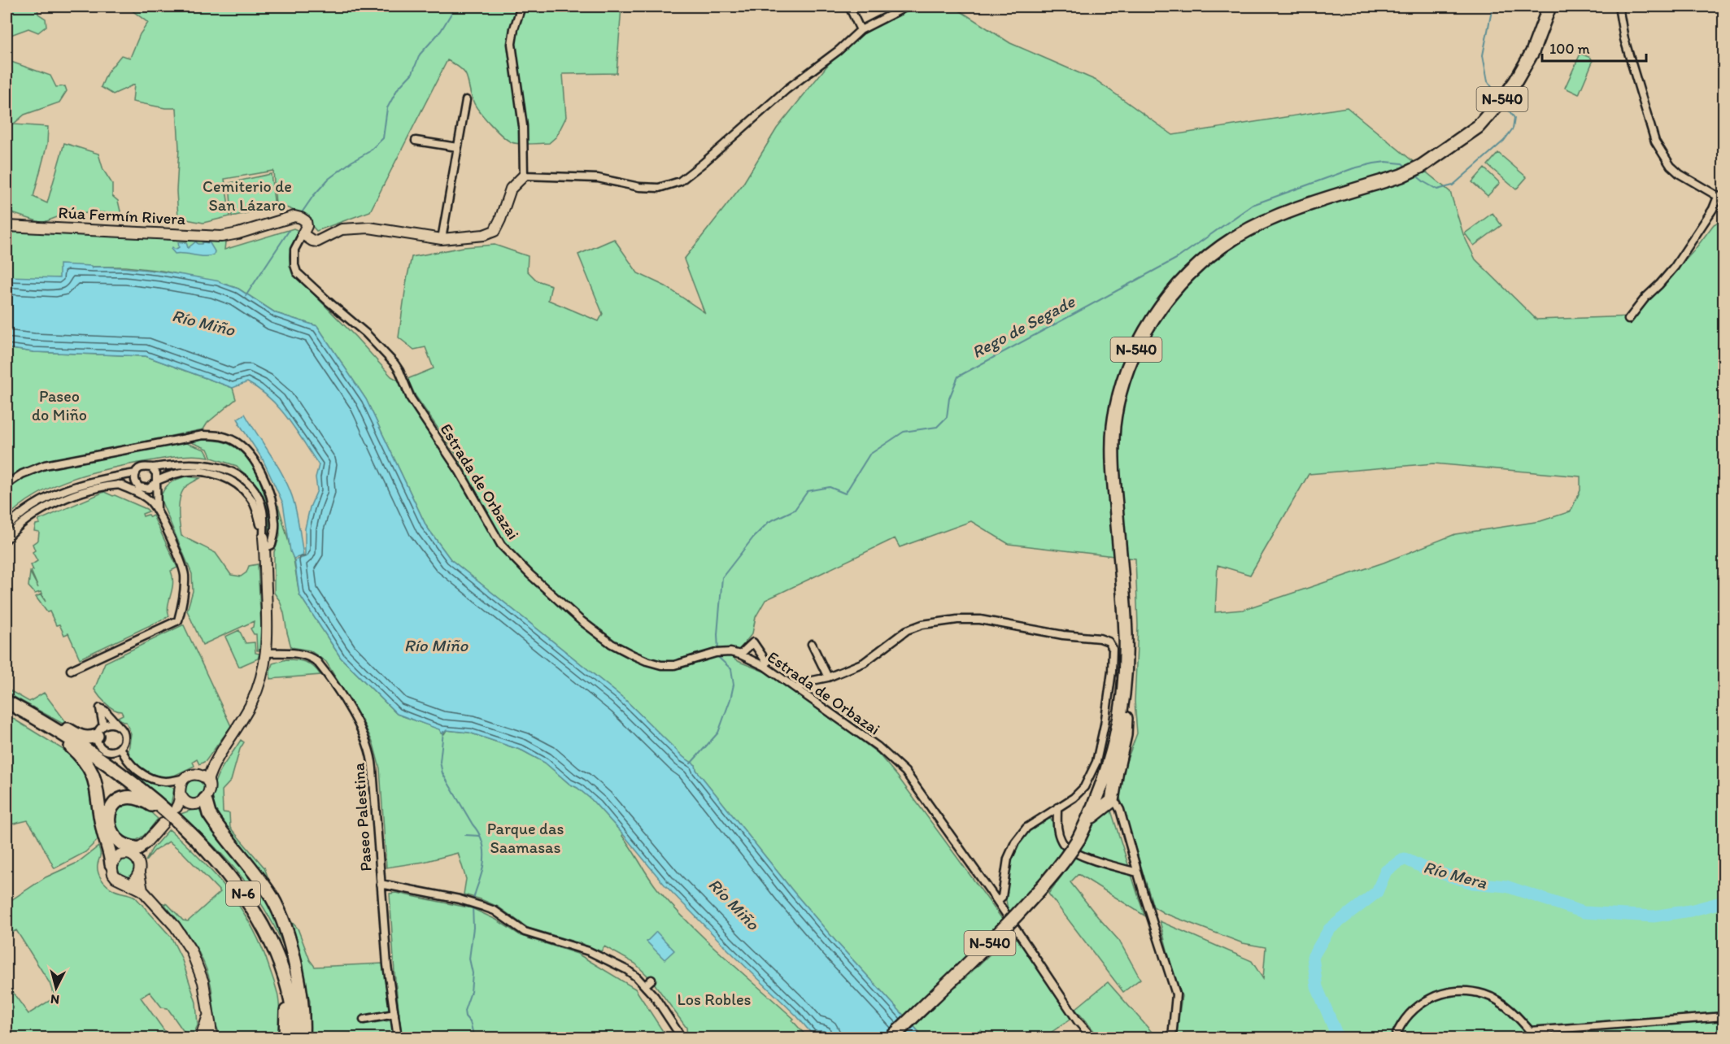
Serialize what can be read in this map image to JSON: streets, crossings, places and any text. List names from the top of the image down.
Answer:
{
  "streets": {
    "highway": ["N-540", "N-6"],
    "street": ["Rúa Fermín Rivera", "Estrada de Orbazai", "Paseo Palestina"]
  },
  "crossings": [
    ["Rúa Fermín Rivera", "Estrada de Orbazai"]
  ],
  "water": ["Río Miño", "Rego de Segade", "Río Mera"],
  "parks": [
    "Cemiterio de San Lázaro",
    "Paseo do Miño",
    "Parque das Saamasas",
    "Los Robles"
  ],
  "scale_bar": "100 m",
  "north": "bottom"
}
